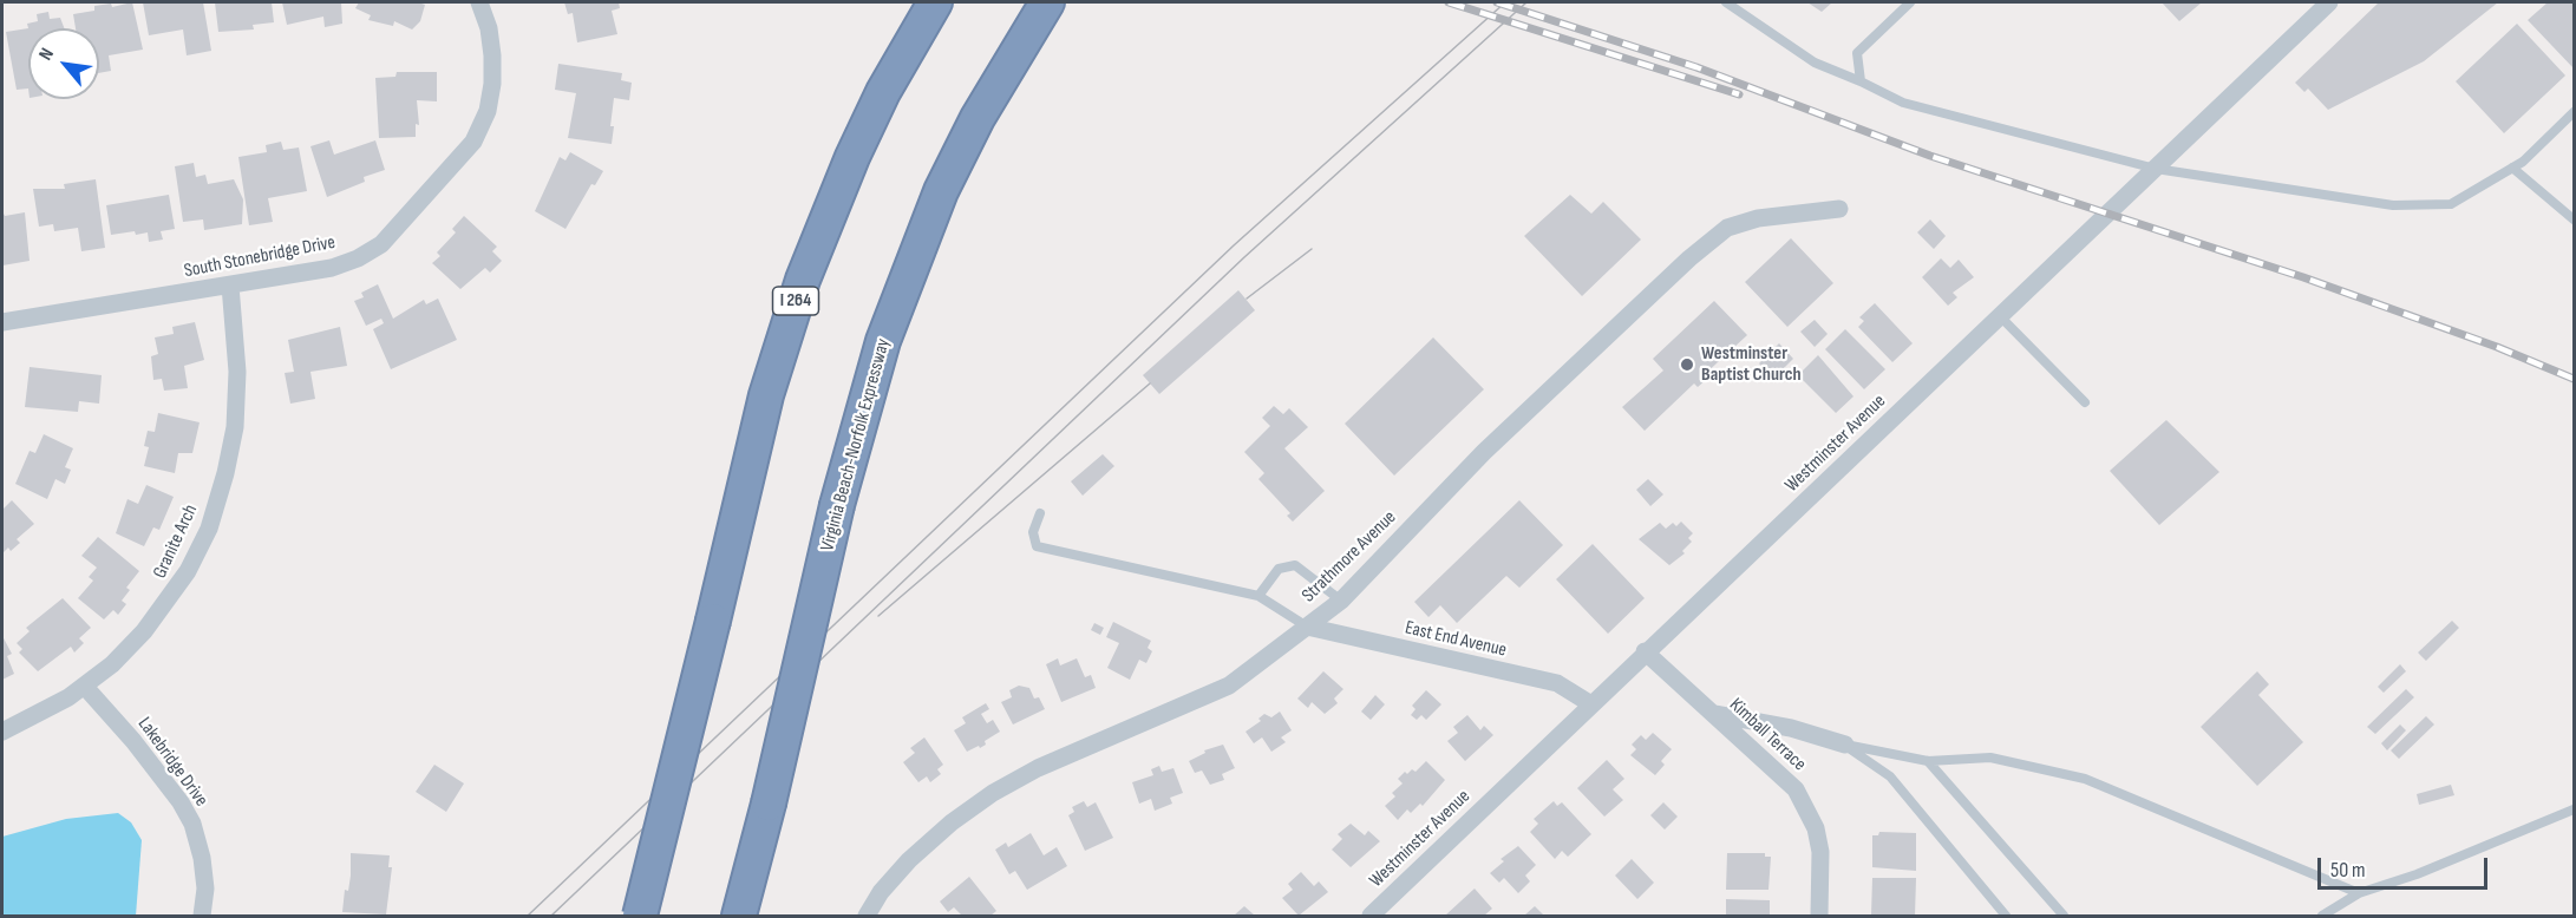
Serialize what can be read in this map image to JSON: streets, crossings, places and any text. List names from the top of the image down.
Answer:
{
  "streets": {
    "highway": ["I 264", "Virginia Beach-Norfolk Expressway"],
    "street": [
      "South Stonebridge Drive",
      "Westminster Avenue",
      "Granite Arch",
      "Strathmore Avenue",
      "East End Avenue",
      "Kimball Terrace",
      "Lakebridge Drive"
    ]
  },
  "crossings": [
    ["South Stonebridge Drive", "Granite Arch"],
    ["Westminster Avenue", "East End Avenue"],
    ["Westminster Avenue", "Kimball Terrace"],
    ["Granite Arch", "Lakebridge Drive"],
    ["Strathmore Avenue", "East End Avenue"]
  ],
  "places": ["Westminster Baptist Church"],
  "scale_bar": "50 m",
  "north": "top left"
}
